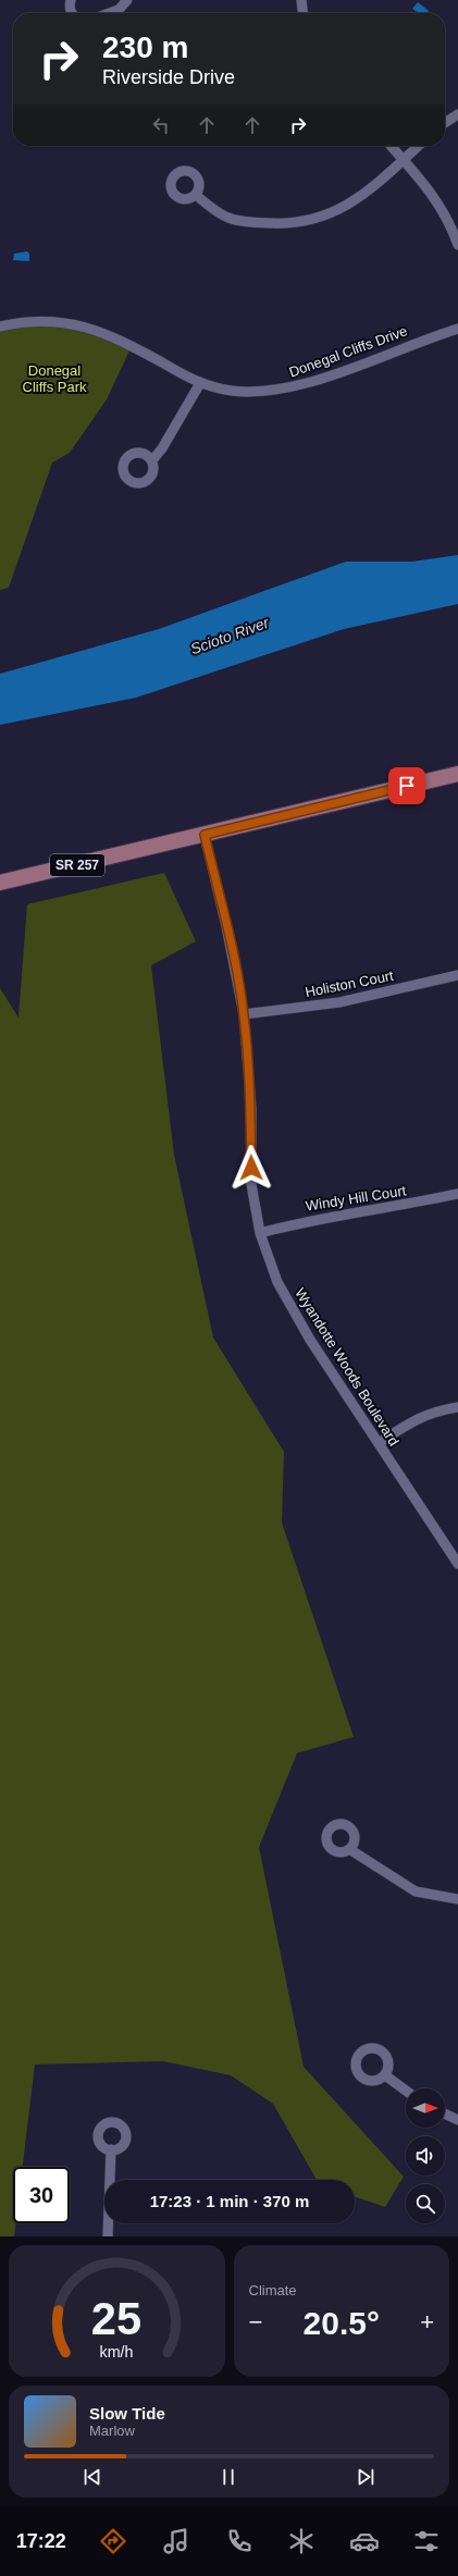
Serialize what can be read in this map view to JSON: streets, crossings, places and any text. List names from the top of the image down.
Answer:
{
  "streets": {
    "main road": ["SR 257"],
    "street": [
      "Donegal Cliffs Drive",
      "Holiston Court",
      "Windy Hill Court",
      "Wyandotte Woods Boulevard"
    ]
  },
  "crossings": [
    ["SR 257", "Wyandotte Woods Boulevard"],
    ["Holiston Court", "Wyandotte Woods Boulevard"],
    ["Windy Hill Court", "Wyandotte Woods Boulevard"]
  ],
  "water": ["Scioto River"],
  "parks": ["Donegal Cliffs Park"],
  "north": "right",
  "page": {
    "turn": ["230 m", "Riverside Drive"],
    "limit": "30",
    "trip": "17:23 · 1 min · 370 m",
    "tile": "Climate",
    "heat": ["−", "20.5°", "+"],
    "song": ["Slow Tide", "Marlow"],
    "tabs": "17:22",
    "gauge": ["25", "km/h"]
  }
}
